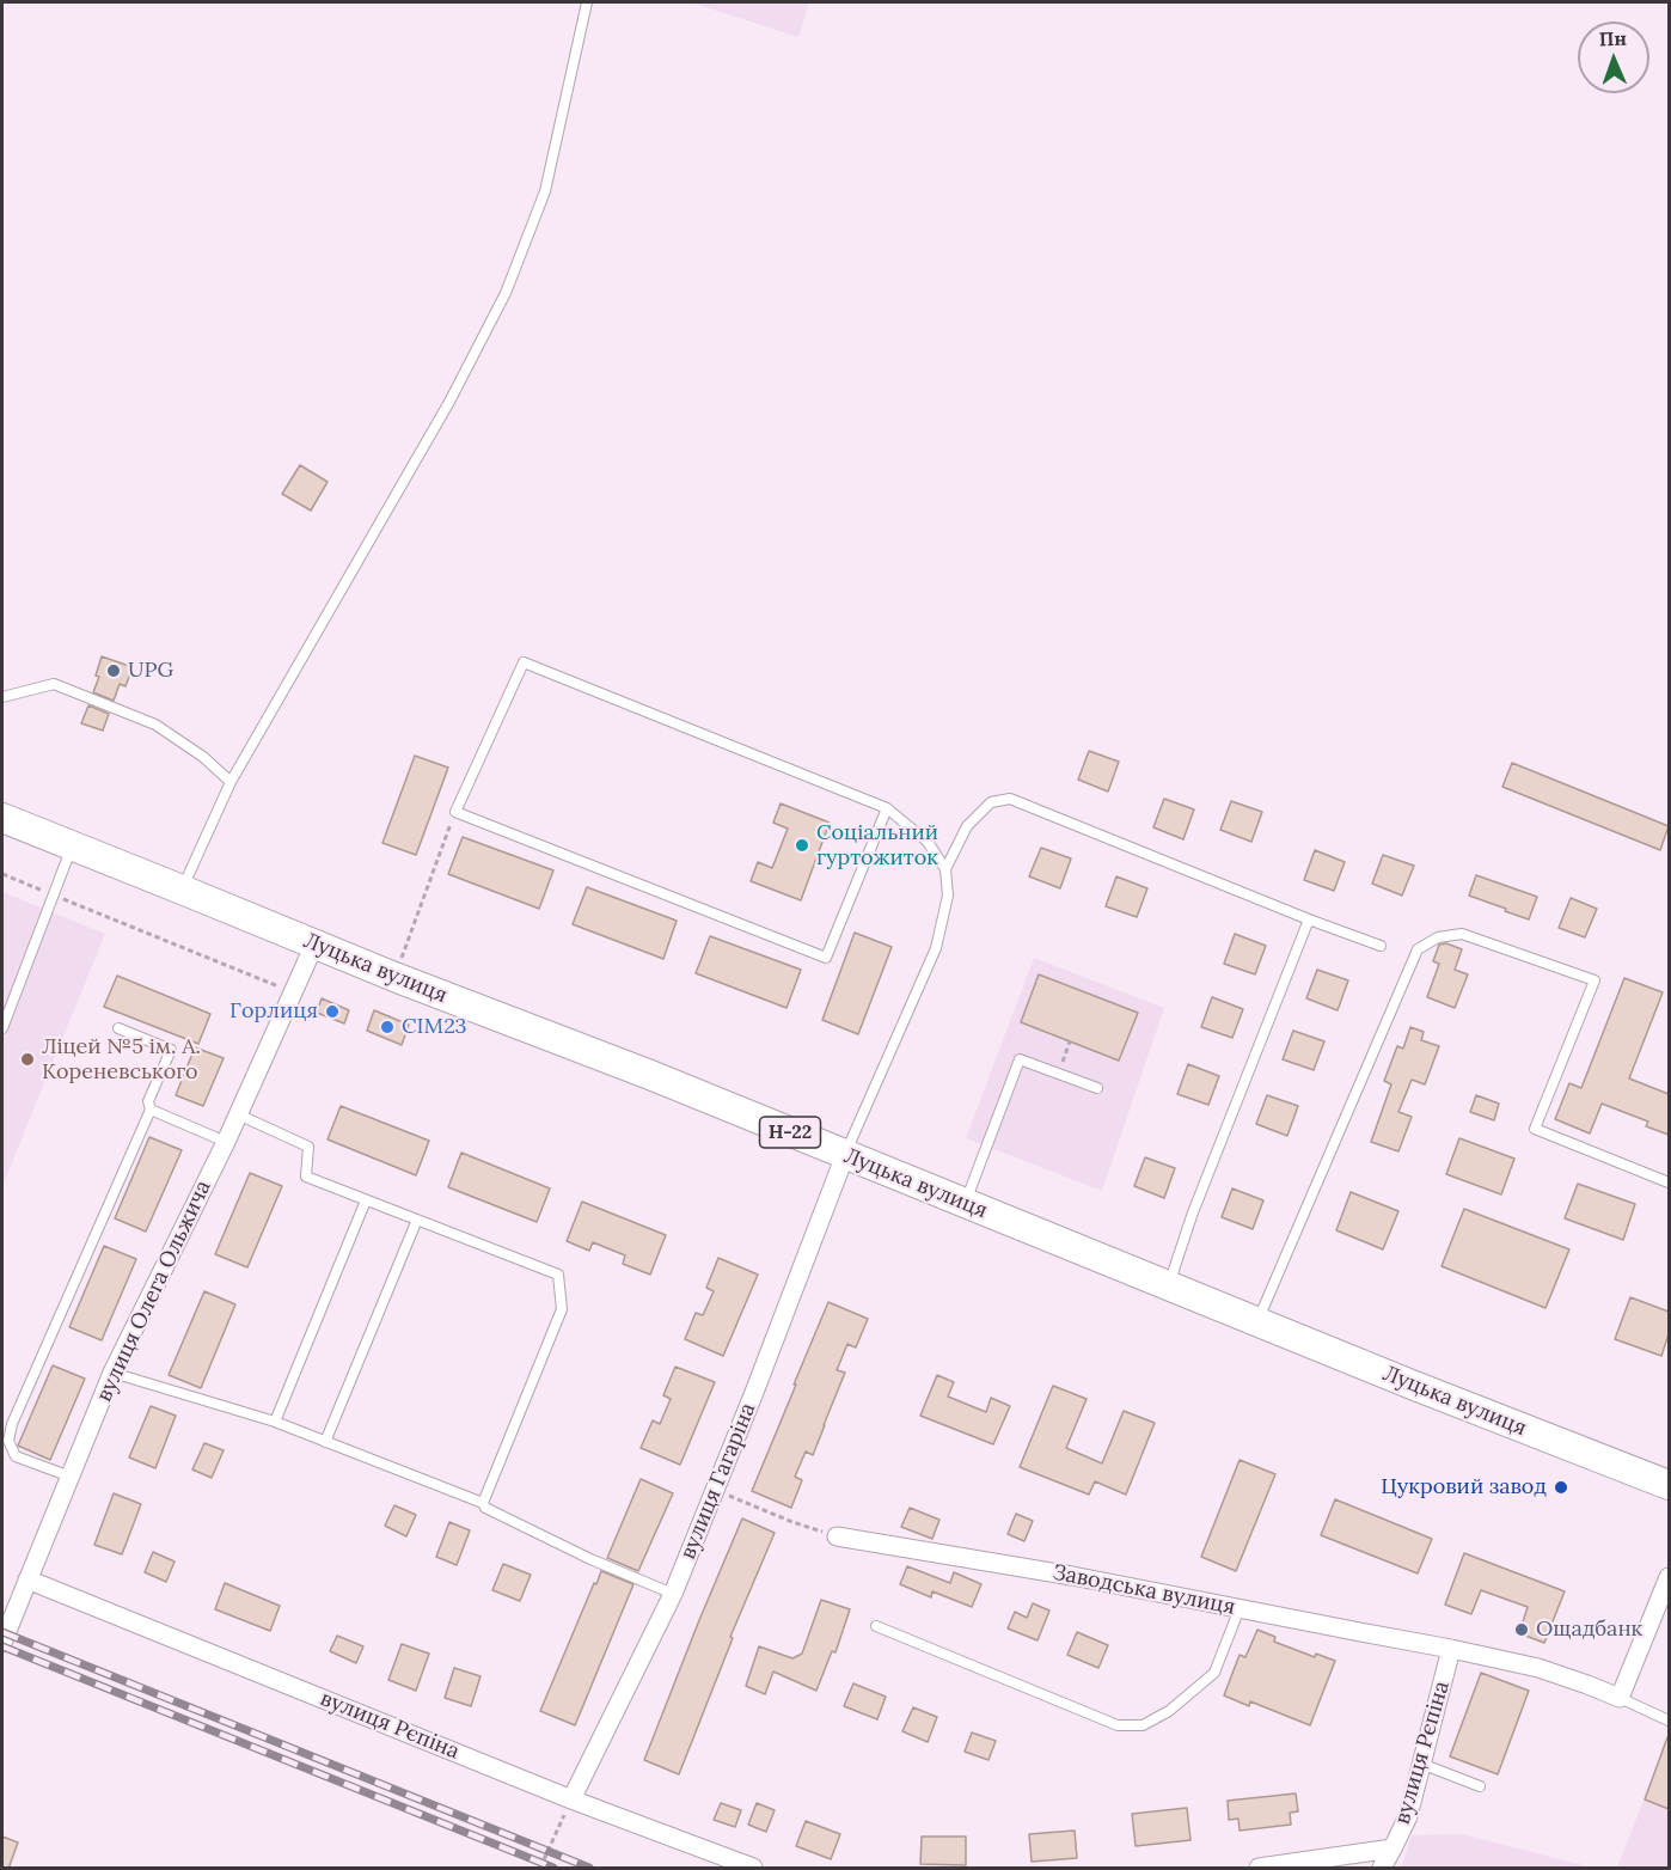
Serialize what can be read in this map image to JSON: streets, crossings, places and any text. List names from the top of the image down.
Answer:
{
  "streets": {
    "main road": ["Луцька вулиця", "Н-22"],
    "street": [
      "вулиця Олега Ольжича",
      "вулиця Гагаріна",
      "Заводська вулиця",
      "вулиця Рєпіна"
    ]
  },
  "crossings": [
    ["Луцька вулиця", "вулиця Олега Ольжича"],
    ["Луцька вулиця", "вулиця Гагаріна"],
    ["вулиця Олега Ольжича", "вулиця Рєпіна"],
    ["вулиця Гагаріна", "вулиця Рєпіна"],
    ["Заводська вулиця", "вулиця Рєпіна"]
  ],
  "places": [
    "UPG",
    "Соціальний гуртожиток",
    "Горлиця",
    "СІМ23",
    "Ліцей №5 ім. А. Кореневського",
    "Цукровий завод",
    "Ощадбанк"
  ],
  "north": "top"
}
